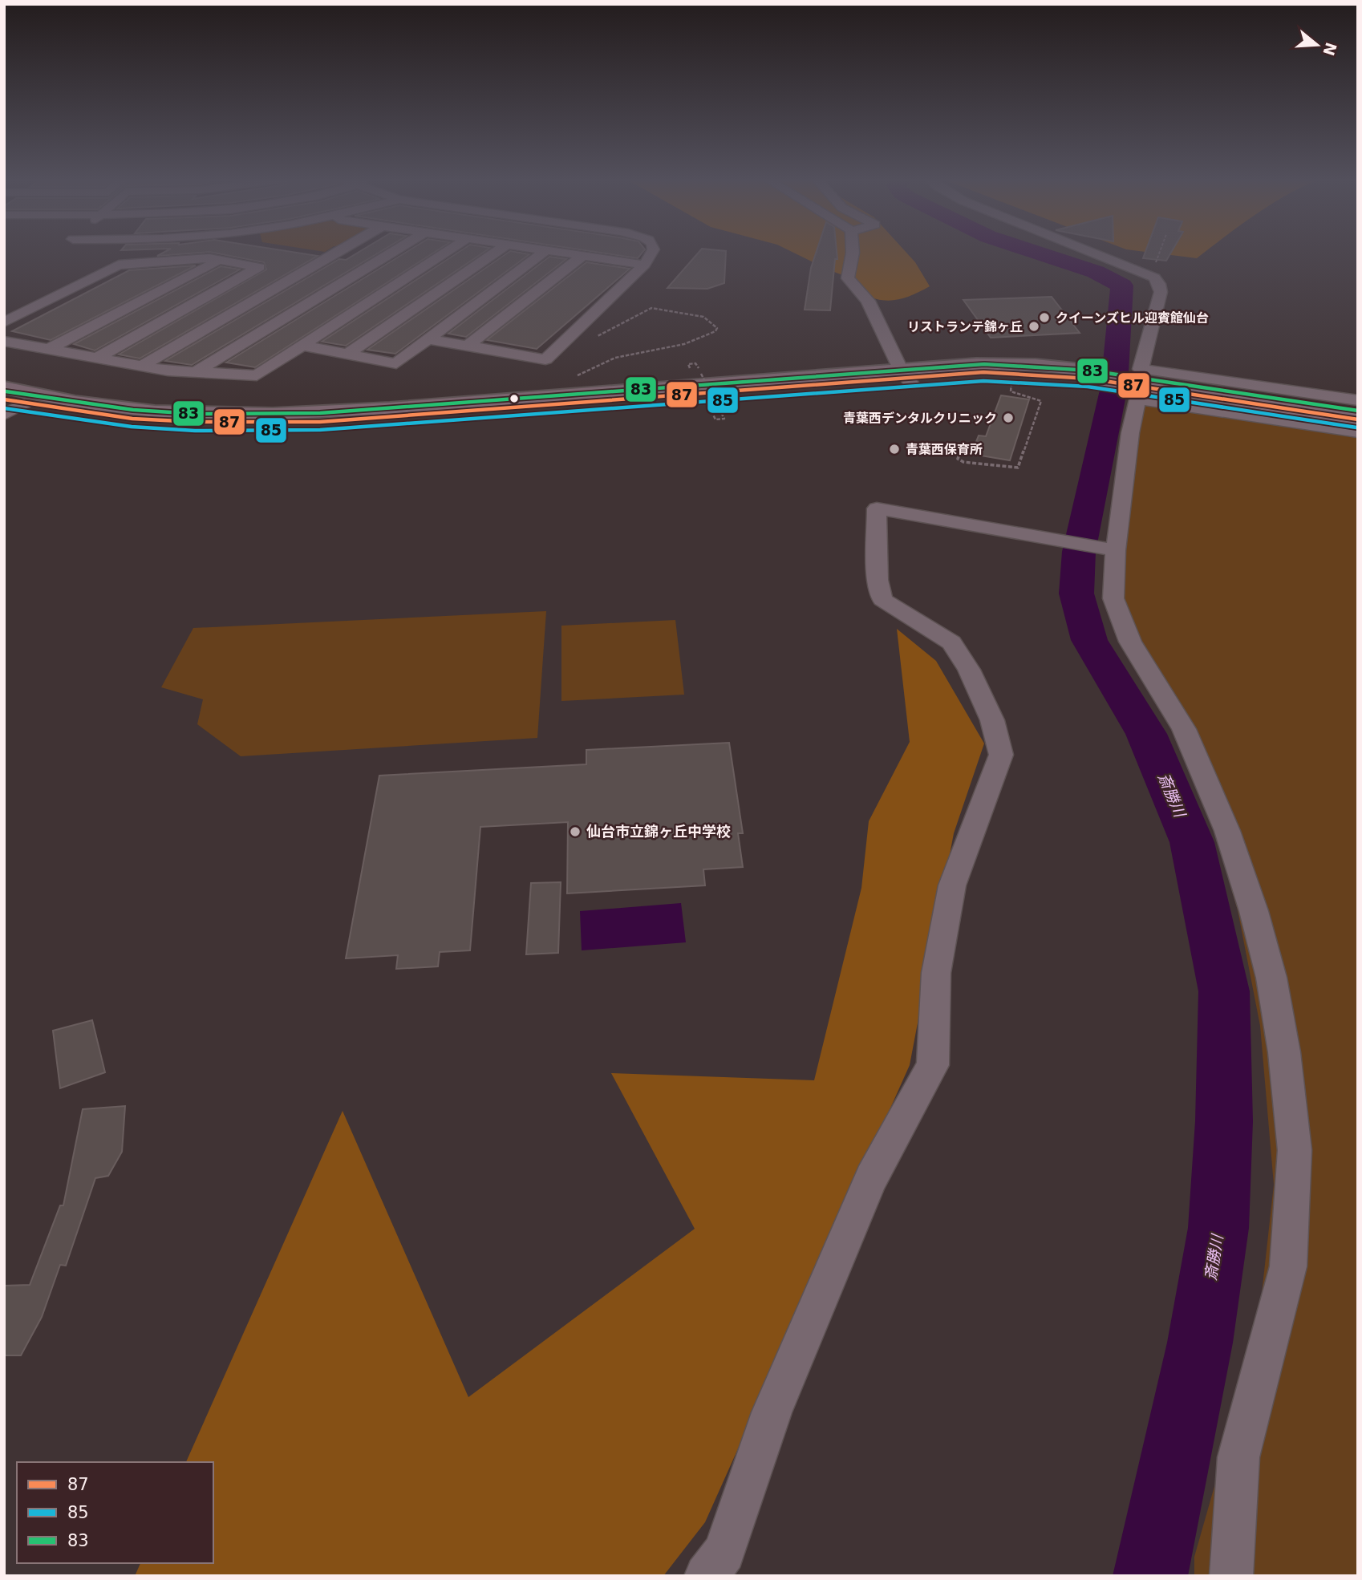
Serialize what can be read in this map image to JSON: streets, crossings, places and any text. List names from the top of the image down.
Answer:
{
  "water": ["斎勝川"],
  "places": [
    "クイーンズヒル迎賓館仙台",
    "リストランテ錦ヶ丘",
    "青葉西デンタルクリニック",
    "青葉西保育所",
    "仙台市立錦ヶ丘中学校"
  ],
  "lines": ["transit line 83", "transit line 87", "transit line 85"],
  "legend": ["87", "85", "83"],
  "north": "right"
}
